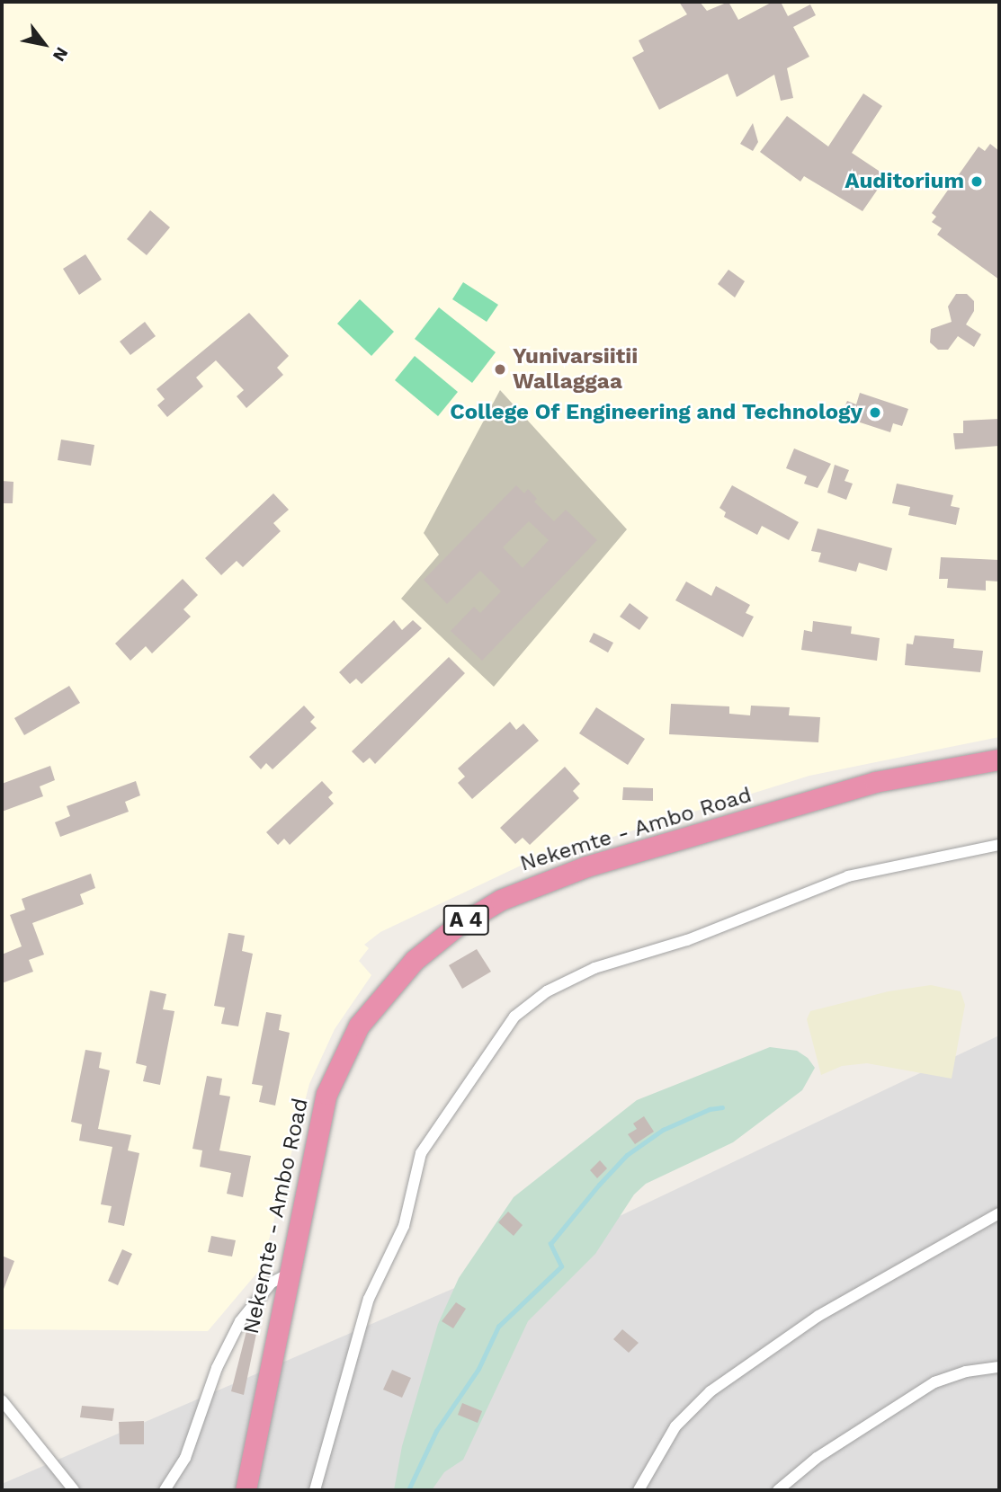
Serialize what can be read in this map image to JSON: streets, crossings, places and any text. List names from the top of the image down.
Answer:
{
  "streets": {
    "highway": ["Nekemte - Ambo Road", "A 4"]
  },
  "places": ["Auditorium", "Yunivarsiitii Wallaggaa", "College Of Engineering and Technology"],
  "north": "bottom right"
}
